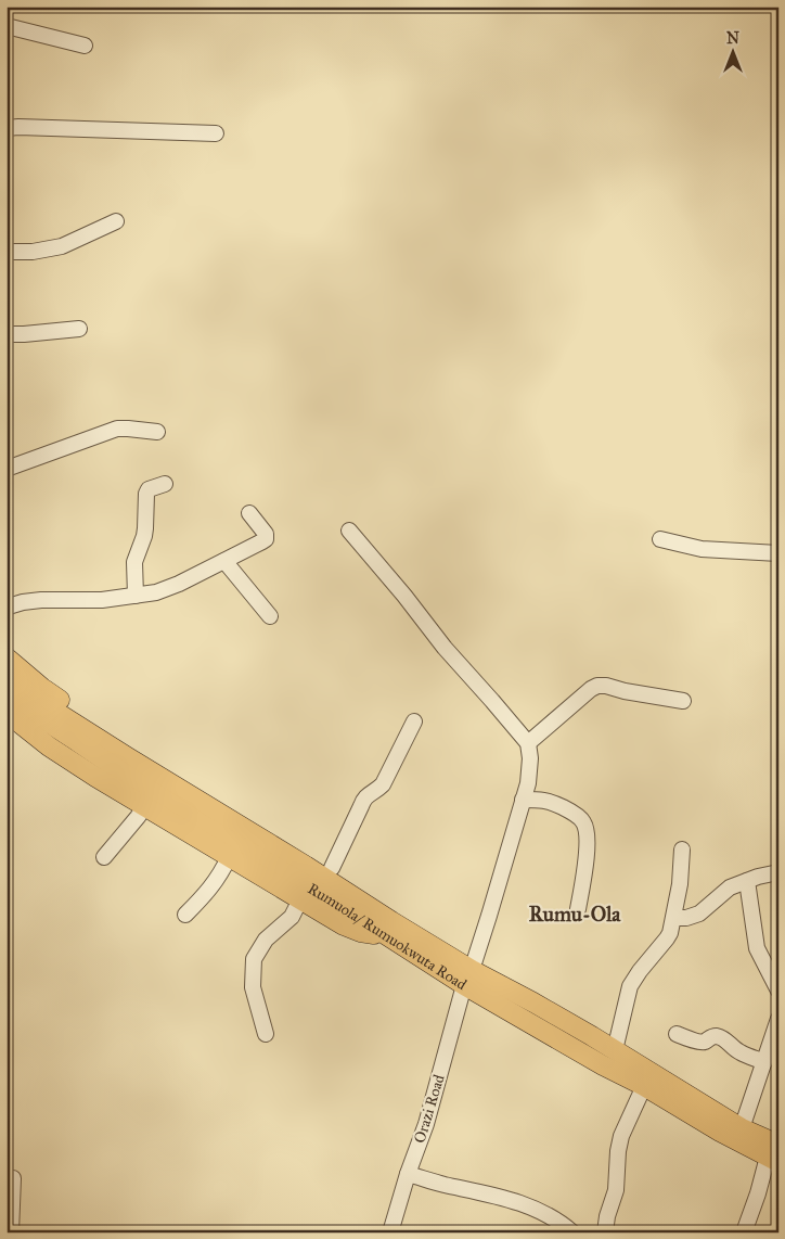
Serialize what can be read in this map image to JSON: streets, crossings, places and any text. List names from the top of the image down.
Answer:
{
  "streets": {
    "main road": ["Rumuola/ Rumuokwuta Road"],
    "street": ["Orazi Road"]
  },
  "crossings": [
    ["Rumuola/ Rumuokwuta Road", "Orazi Road"]
  ],
  "districts": ["Rumu-Ola"],
  "north": "top"
}
